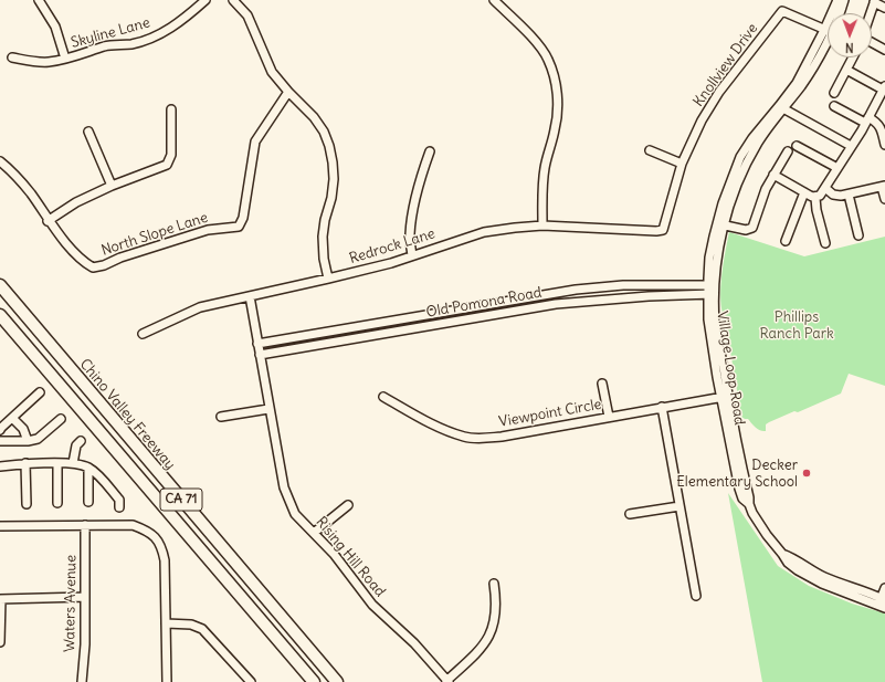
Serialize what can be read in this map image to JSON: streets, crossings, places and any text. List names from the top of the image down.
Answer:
{
  "streets": {
    "highway": ["Chino Valley Freeway", "CA 71"],
    "street": [
      "Skyline Lane",
      "Knollview Drive",
      "North Slope Lane",
      "Redrock Lane",
      "Old Pomona Road",
      "Village Loop Road",
      "Viewpoint Circle",
      "Rising Hill Road",
      "Waters Avenue"
    ]
  },
  "crossings": [
    ["Knollview Drive", "Redrock Lane"],
    ["Knollview Drive", "Village Loop Road"],
    ["Redrock Lane", "Rising Hill Road"],
    ["Old Pomona Road", "Village Loop Road"],
    ["Old Pomona Road", "Rising Hill Road"],
    ["Village Loop Road", "Viewpoint Circle"]
  ],
  "parks": ["Phillips Ranch Park"],
  "places": ["Decker Elementary School"],
  "north": "bottom"
}
